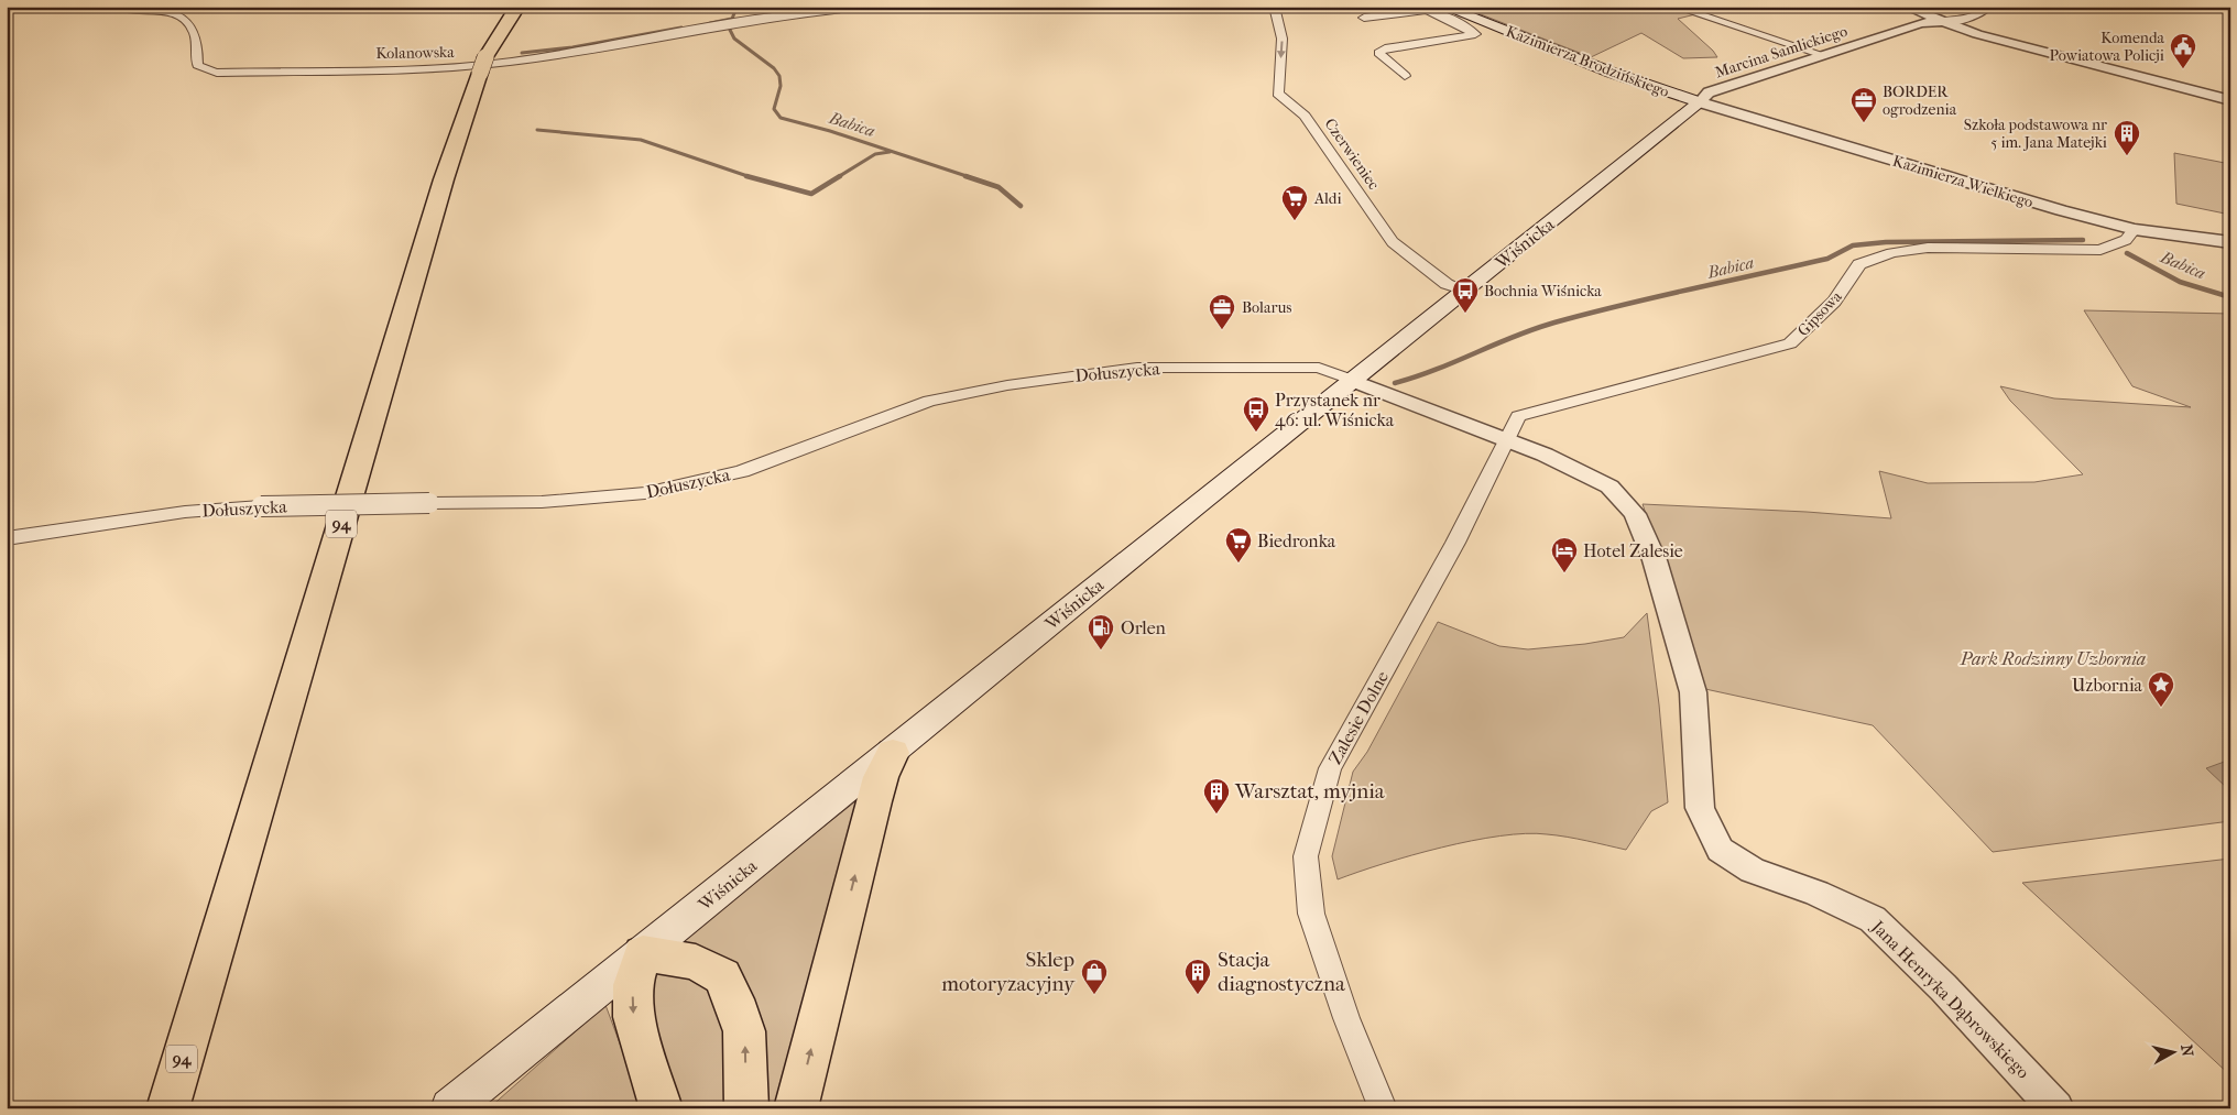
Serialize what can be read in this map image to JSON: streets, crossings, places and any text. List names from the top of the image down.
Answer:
{
  "streets": {
    "main road": ["Kazimierza Brodzińskiego", "Wiśnicka", "94"],
    "street": [
      "Marcina Samlickiego",
      "Kolanowska",
      "Czerwieniec",
      "Kazimierza Wielkiego",
      "Gipsowa",
      "Dołuszycka",
      "Zalesie Dolne",
      "Jana Henryka Dąbrowskiego"
    ]
  },
  "crossings": [
    ["Marcina Samlickiego", "Kazimierza Brodzińskiego"],
    ["Marcina Samlickiego", "Kazimierza Wielkiego"],
    ["Marcina Samlickiego", "Wiśnicka"],
    ["Kazimierza Brodzińskiego", "Kazimierza Wielkiego"],
    ["Kazimierza Brodzińskiego", "Wiśnicka"],
    ["Czerwieniec", "Wiśnicka"],
    ["Kazimierza Wielkiego", "Wiśnicka"],
    ["Kazimierza Wielkiego", "Gipsowa"],
    ["Wiśnicka", "Dołuszycka"],
    ["Wiśnicka", "Jana Henryka Dąbrowskiego"],
    ["Gipsowa", "Zalesie Dolne"],
    ["Gipsowa", "Jana Henryka Dąbrowskiego"],
    ["Dołuszycka", "Jana Henryka Dąbrowskiego"],
    ["Zalesie Dolne", "Jana Henryka Dąbrowskiego"]
  ],
  "one_way": ["Czerwieniec"],
  "water": ["Babica"],
  "parks": ["Park Rodzinny Uzbornia"],
  "places": {
    "public building": ["Komenda Powiatowa Policji"],
    "office": ["BORDER ogrodzenia", "Bolarus"],
    "building": ["Szkoła podstawowa nr 5 im. Jana Matejki", "Warsztat, myjnia", "Stacja diagnostyczna"],
    "supermarket": ["Aldi", "Biedronka"],
    "bus stop": ["Bochnia Wiśnicka", "Przystanek nr 46: ul. Wiśnicka"],
    "hotel": ["Hotel Zalesie"],
    "fuel station": ["Orlen"],
    "place": ["Uzbornia"],
    "shop": ["Sklep motoryzacyjny"]
  },
  "north": "right"
}
